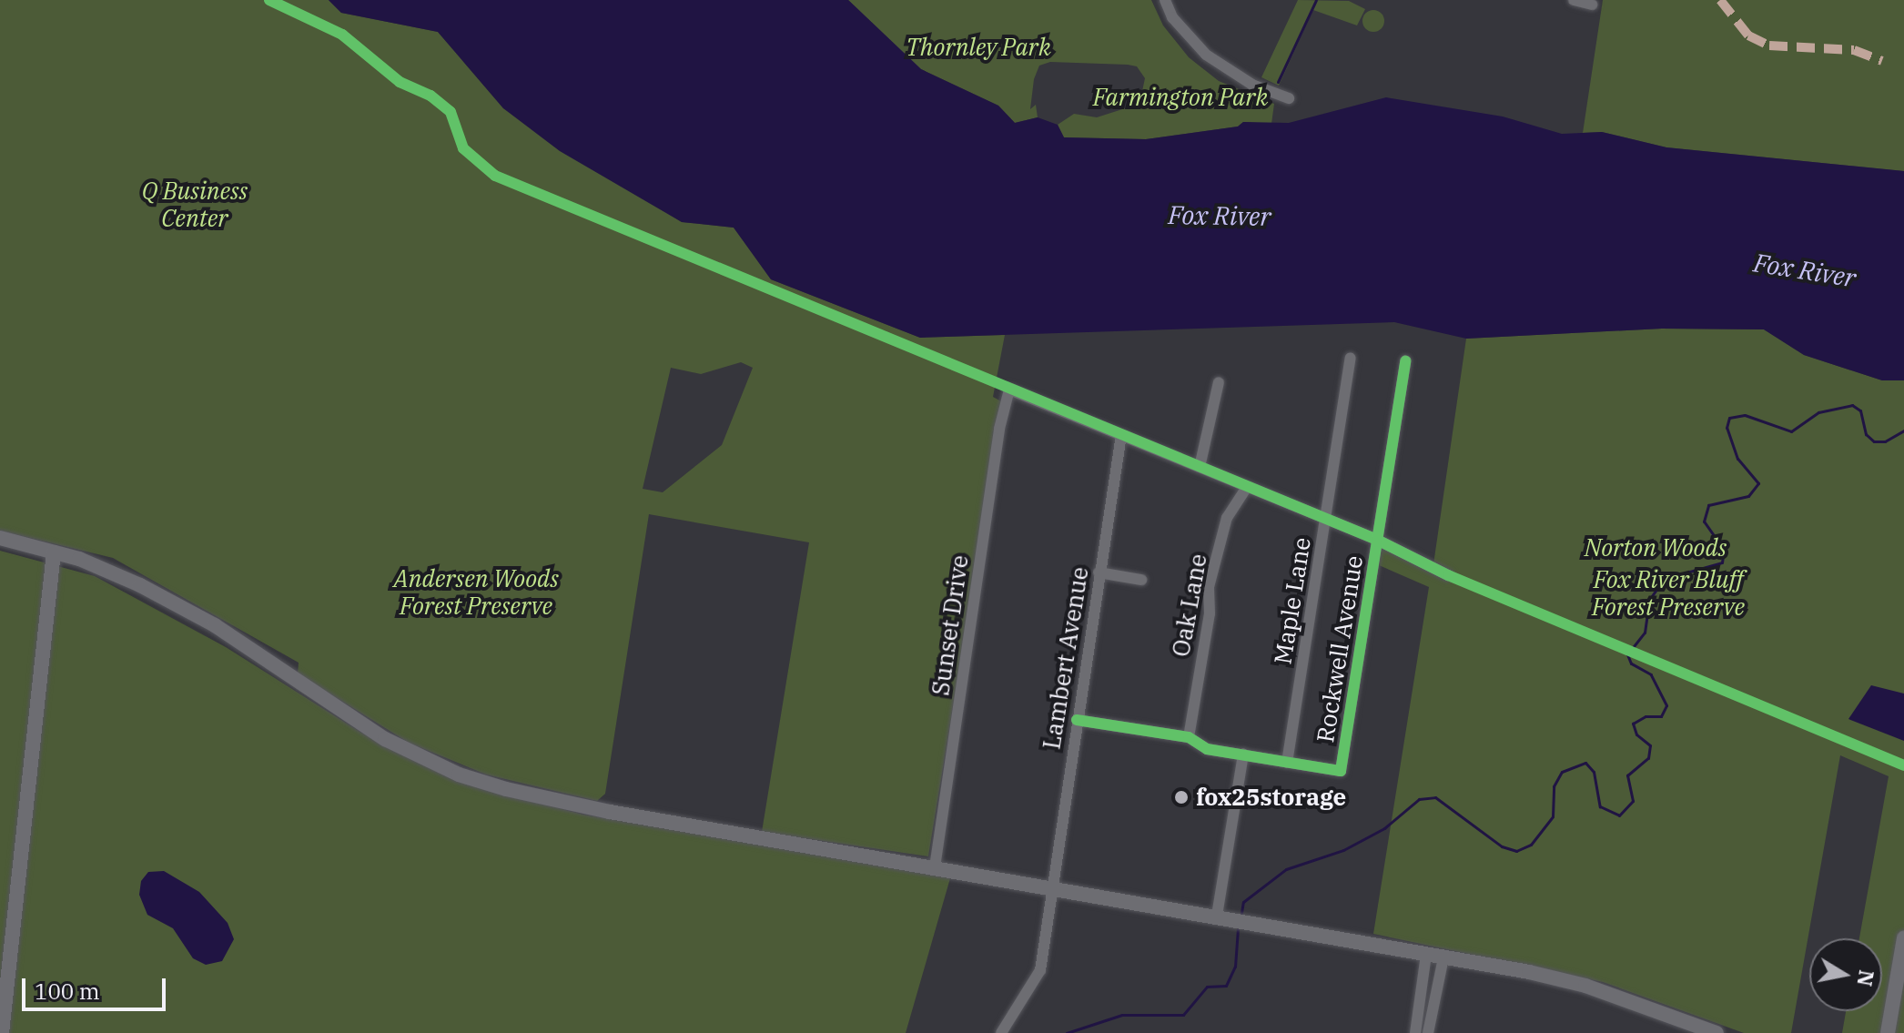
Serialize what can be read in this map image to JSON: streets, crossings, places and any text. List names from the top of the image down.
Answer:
{
  "streets": {
    "street": [
      "Maple Lane",
      "Oak Lane",
      "Sunset Drive",
      "Rockwell Avenue",
      "Lambert Avenue"
    ]
  },
  "crossings": [
    ["Maple Lane", "Rockwell Avenue"],
    ["Sunset Drive", "Lambert Avenue"]
  ],
  "water": ["Fox River"],
  "parks": [
    "Thornley Park",
    "Farmington Park",
    "Q Business Center",
    "Norton Woods",
    "Andersen Woods Forest Preserve",
    "Fox River Bluff Forest Preserve"
  ],
  "places": ["fox25storage"],
  "scale_bar": "100 m",
  "north": "right"
}
